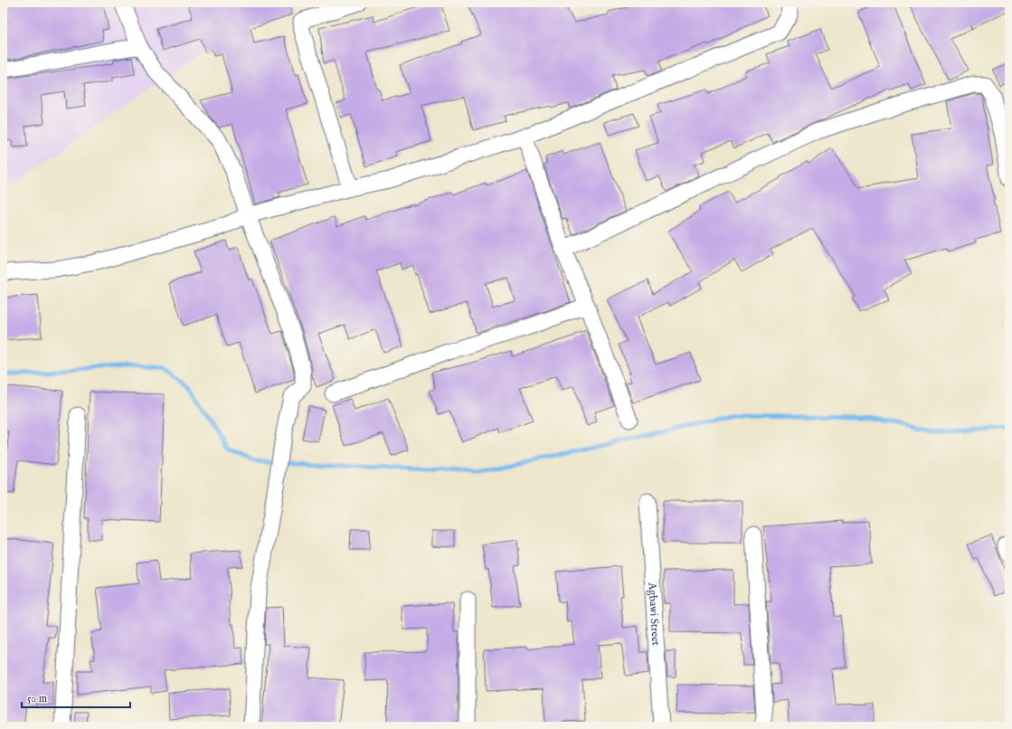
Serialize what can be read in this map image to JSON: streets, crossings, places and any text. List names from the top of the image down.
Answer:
{
  "streets": {
    "street": ["Agbawi Street"]
  },
  "scale_bar": "50 m"
}
